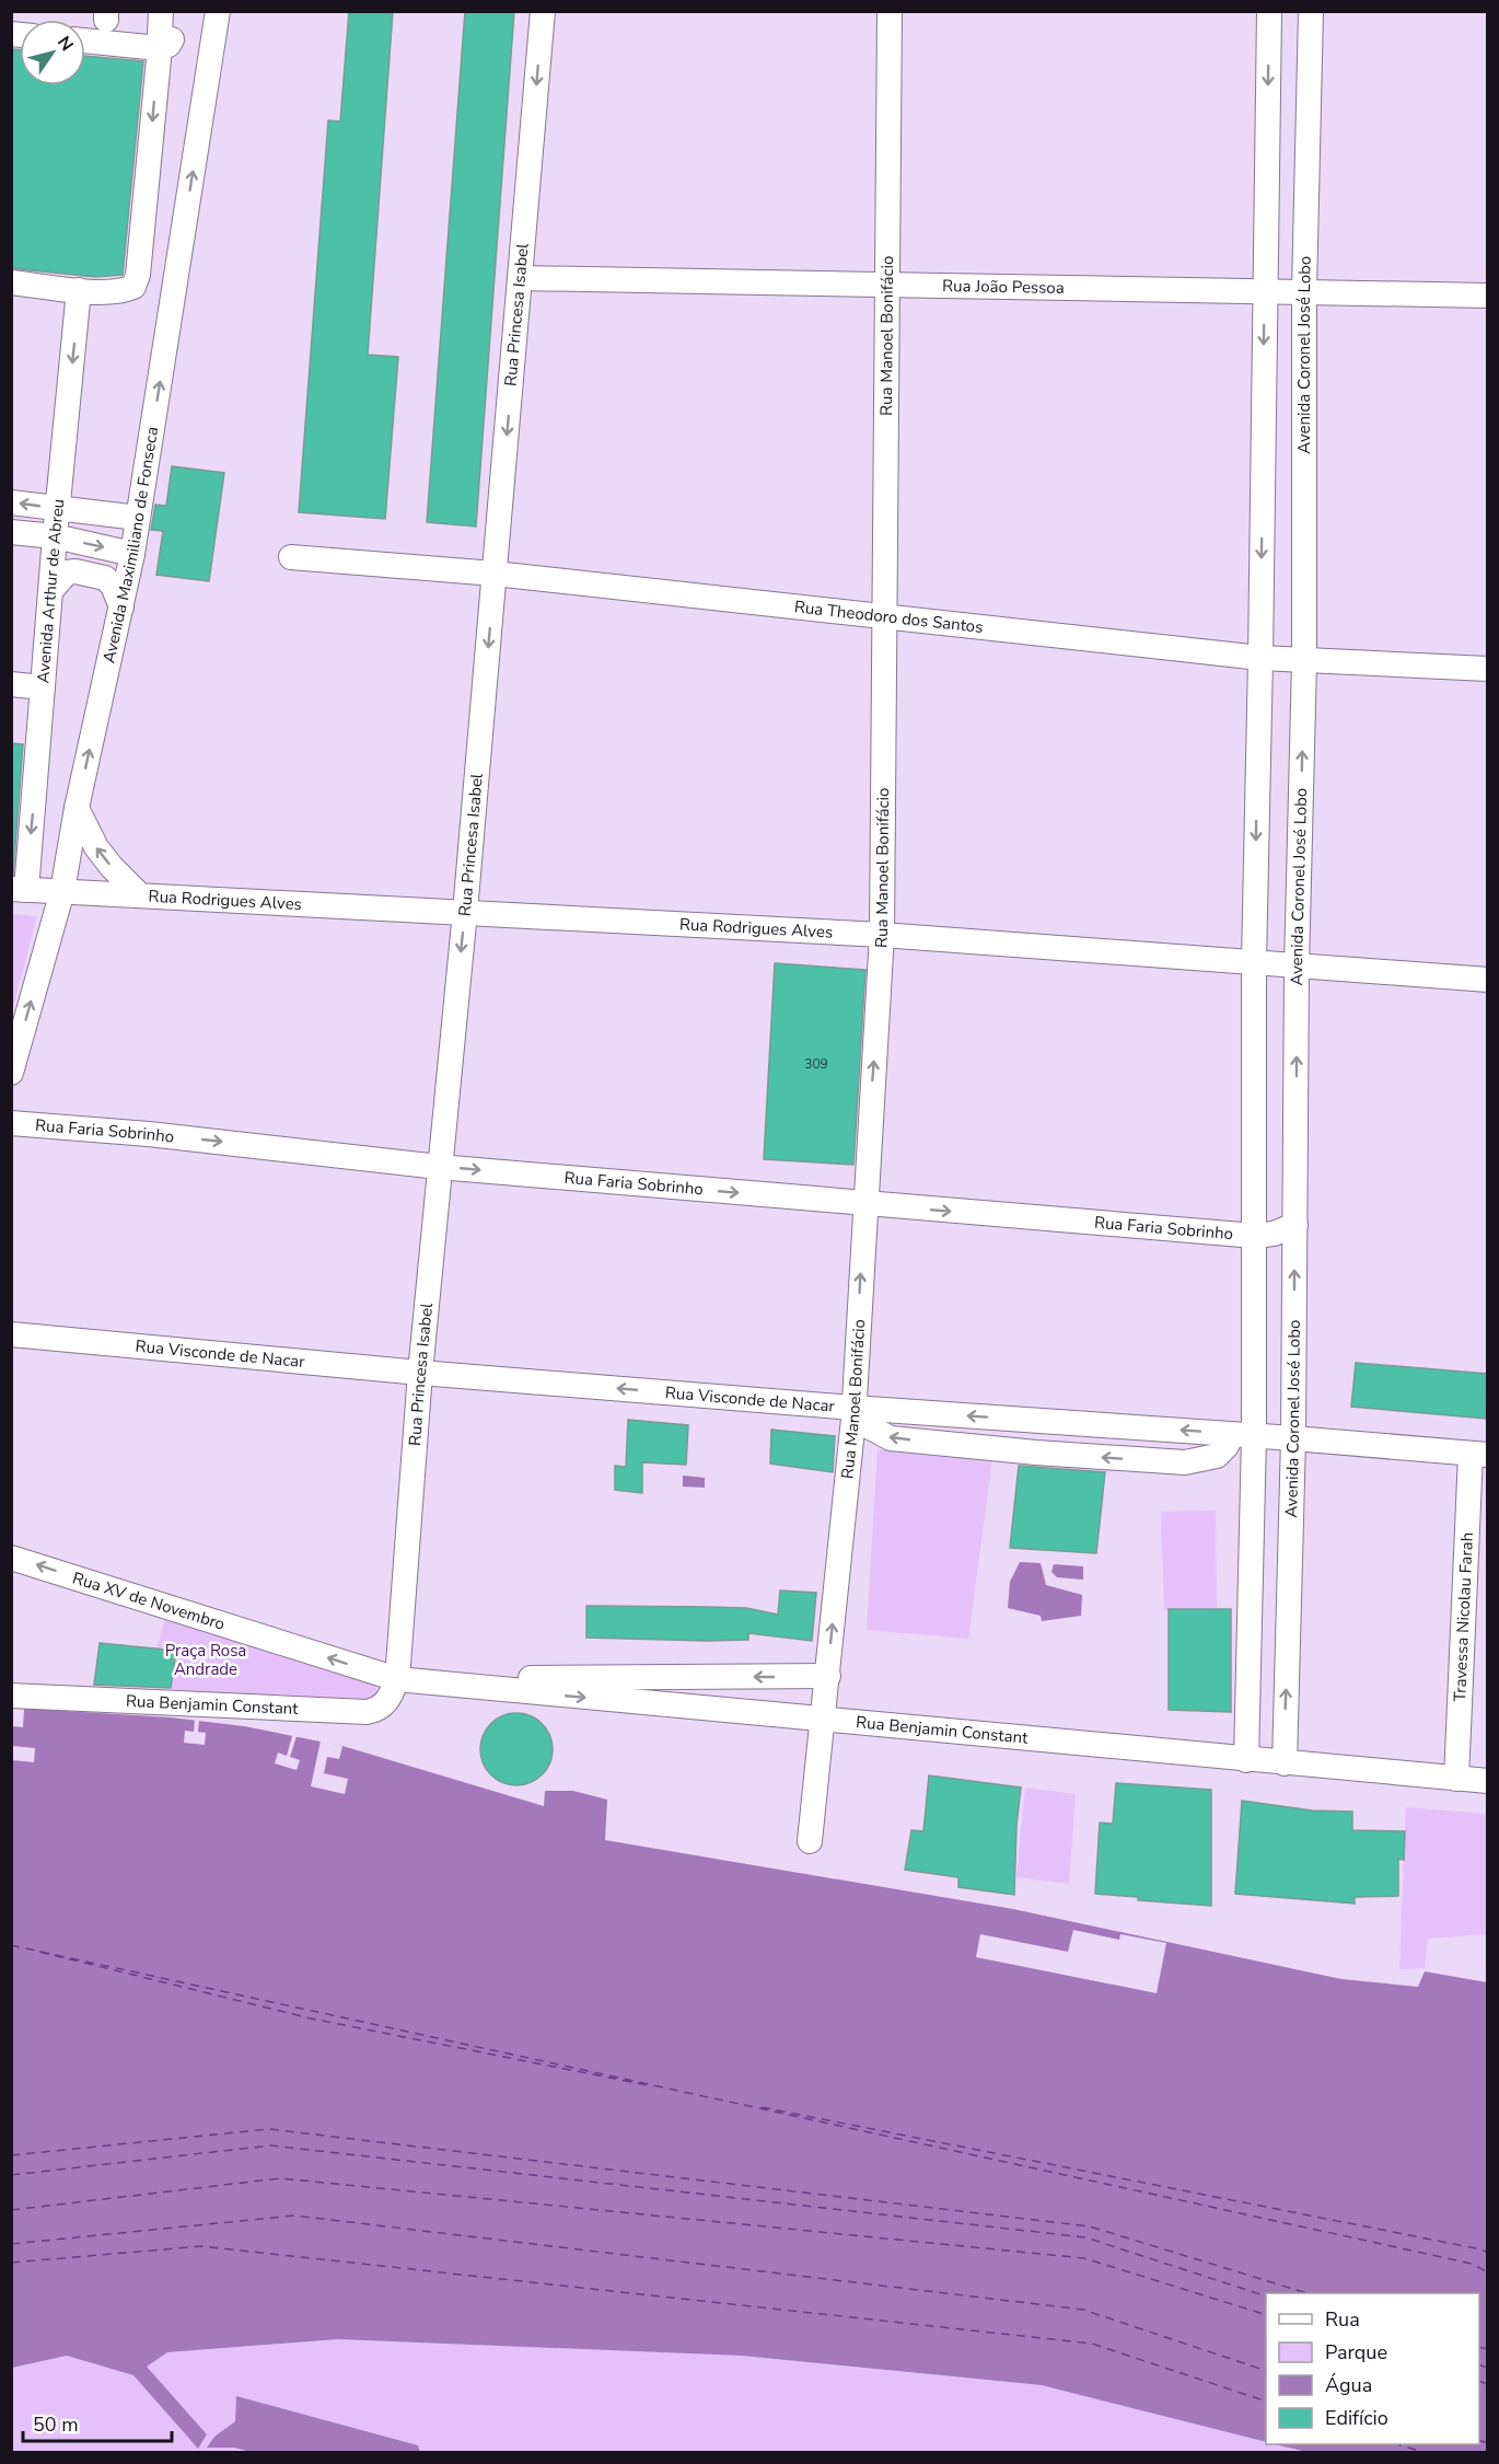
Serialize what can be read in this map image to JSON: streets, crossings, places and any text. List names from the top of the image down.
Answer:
{
  "streets": {
    "street": [
      "Rua João Pessoa",
      "Rua Princesa Isabel",
      "Rua Manoel Bonifácio",
      "Avenida Coronel José Lobo",
      "Avenida Maximiliano de Fonseca",
      "Avenida Arthur de Abreu",
      "Rua Theodoro dos Santos",
      "Rua Rodrigues Alves",
      "Rua Faria Sobrinho",
      "Rua Visconde de Nacar",
      "Rua XV de Novembro",
      "Travessa Nicolau Farah",
      "Rua Benjamin Constant"
    ]
  },
  "crossings": [
    ["Rua João Pessoa", "Rua Princesa Isabel"],
    ["Rua João Pessoa", "Rua Manoel Bonifácio"],
    ["Rua João Pessoa", "Avenida Coronel José Lobo"],
    ["Rua Princesa Isabel", "Rua Theodoro dos Santos"],
    ["Rua Princesa Isabel", "Rua Rodrigues Alves"],
    ["Rua Princesa Isabel", "Rua Faria Sobrinho"],
    ["Rua Princesa Isabel", "Rua Visconde de Nacar"],
    ["Rua Princesa Isabel", "Rua XV de Novembro"],
    ["Rua Princesa Isabel", "Rua Benjamin Constant"],
    ["Rua Manoel Bonifácio", "Rua Theodoro dos Santos"],
    ["Rua Manoel Bonifácio", "Rua Rodrigues Alves"],
    ["Rua Manoel Bonifácio", "Rua Faria Sobrinho"],
    ["Rua Manoel Bonifácio", "Rua Visconde de Nacar"],
    ["Rua Manoel Bonifácio", "Rua Benjamin Constant"],
    ["Avenida Coronel José Lobo", "Rua Theodoro dos Santos"],
    ["Avenida Coronel José Lobo", "Rua Rodrigues Alves"],
    ["Avenida Coronel José Lobo", "Rua Faria Sobrinho"],
    ["Avenida Coronel José Lobo", "Rua Visconde de Nacar"],
    ["Avenida Coronel José Lobo", "Rua Benjamin Constant"],
    ["Avenida Maximiliano de Fonseca", "Rua Rodrigues Alves"],
    ["Avenida Arthur de Abreu", "Rua Rodrigues Alves"],
    ["Rua Visconde de Nacar", "Travessa Nicolau Farah"],
    ["Rua XV de Novembro", "Rua Benjamin Constant"],
    ["Travessa Nicolau Farah", "Rua Benjamin Constant"]
  ],
  "one_way": [
    "Rua Princesa Isabel",
    "Rua Manoel Bonifácio",
    "Avenida Maximiliano de Fonseca",
    "Avenida Arthur de Abreu",
    "Rua Faria Sobrinho",
    "Rua XV de Novembro"
  ],
  "parks": ["Praça Rosa Andrade"],
  "house_numbers": ["309"],
  "legend": [
    "Rua",
    "Parque",
    "Água",
    "Edifício"
  ],
  "scale_bar": "50 m",
  "north": "top right"
}
